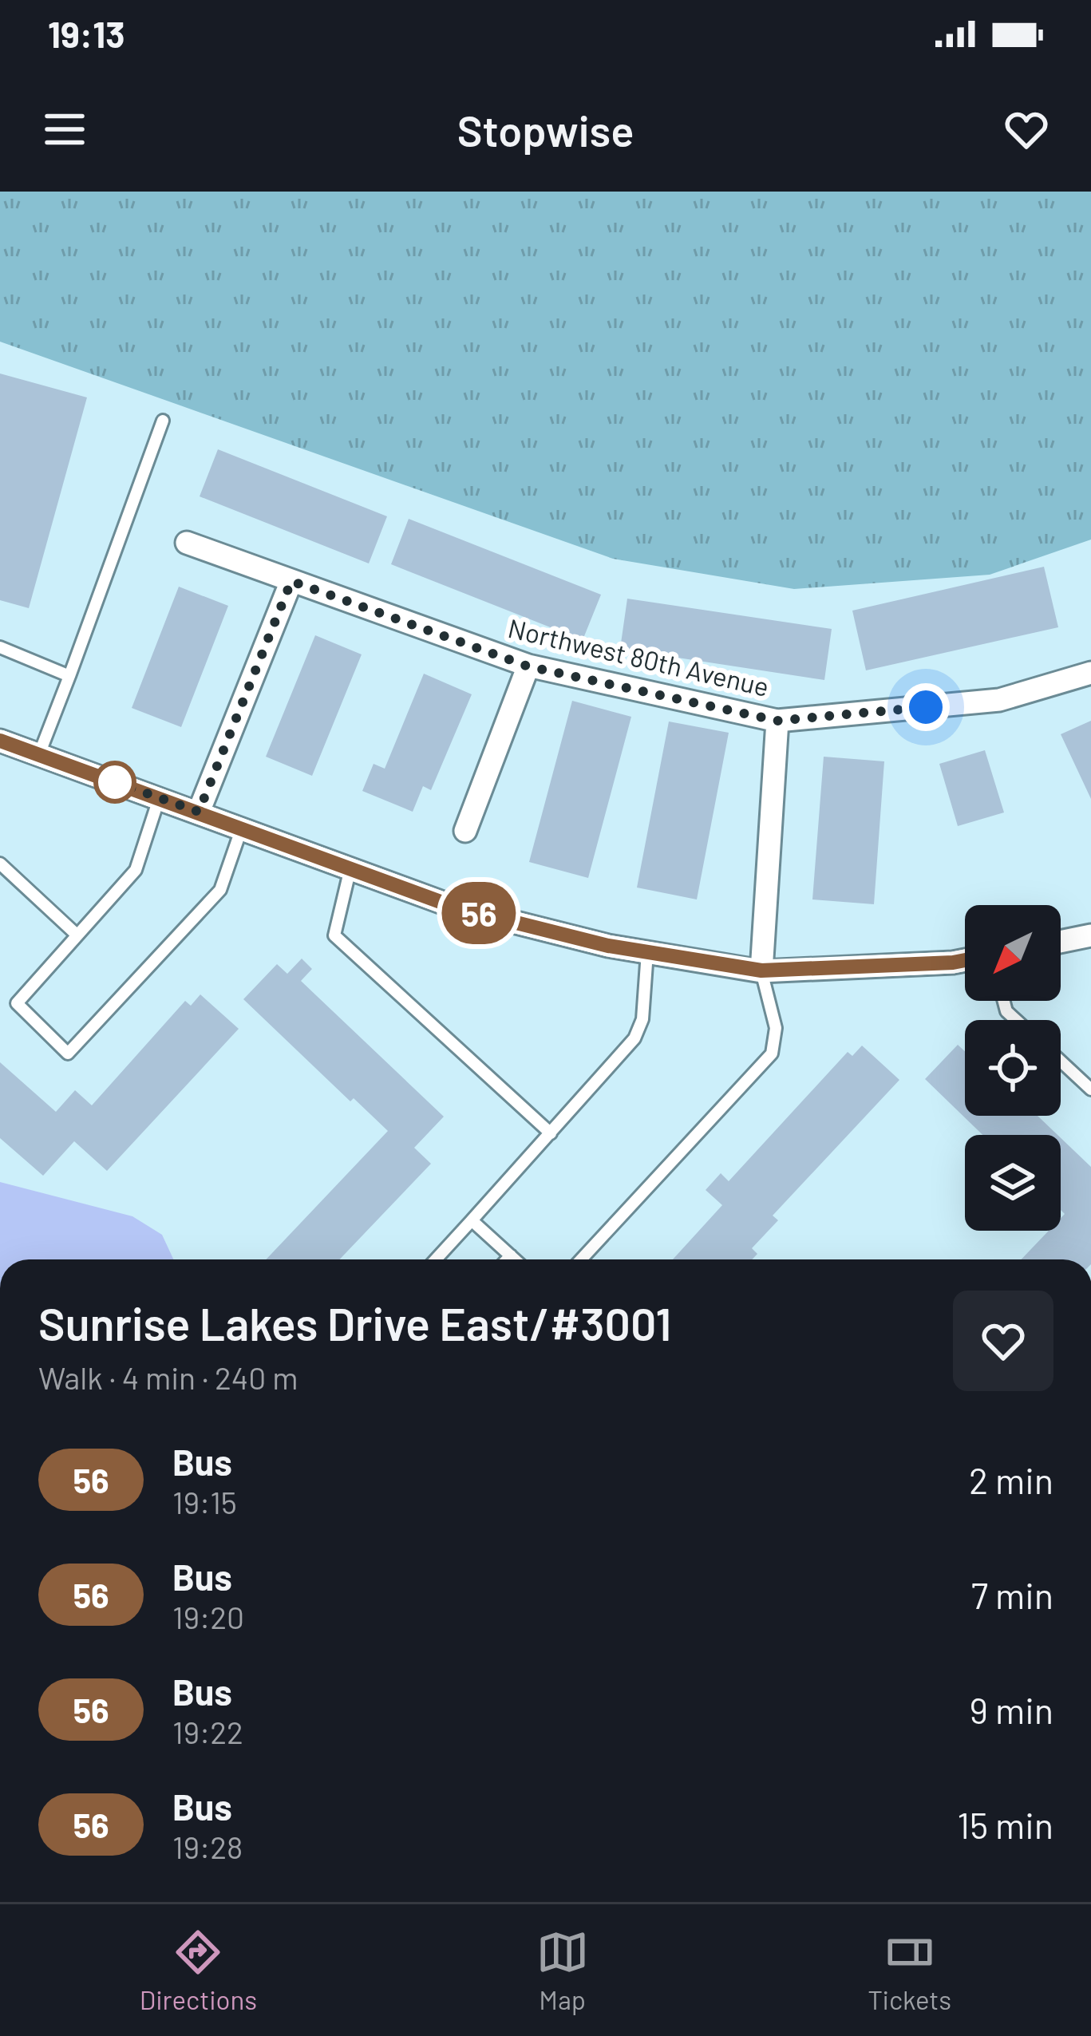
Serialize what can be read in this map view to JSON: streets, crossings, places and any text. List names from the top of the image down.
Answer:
{
  "streets": {
    "street": ["Northwest 80th Avenue"]
  },
  "lines": ["bus line 56"],
  "north": "bottom left",
  "page": {
    "status": "19:13",
    "header": "Stopwise",
    "on_map": "56",
    "heading": ["Sunrise Lakes Drive East/#3001", "Walk · 4 min · 240 m"],
    "list": [
      {
        "mark": "56",
        "name": "Bus",
        "note": "19:15",
        "value": "2 min"
      },
      {
        "mark": "56",
        "name": "Bus",
        "note": "19:20",
        "value": "7 min"
      },
      {
        "mark": "56",
        "name": "Bus",
        "note": "19:22",
        "value": "9 min"
      },
      {
        "mark": "56",
        "name": "Bus",
        "note": "19:28",
        "value": "15 min"
      }
    ],
    "tabs": ["Directions", "Map", "Tickets"]
  }
}
